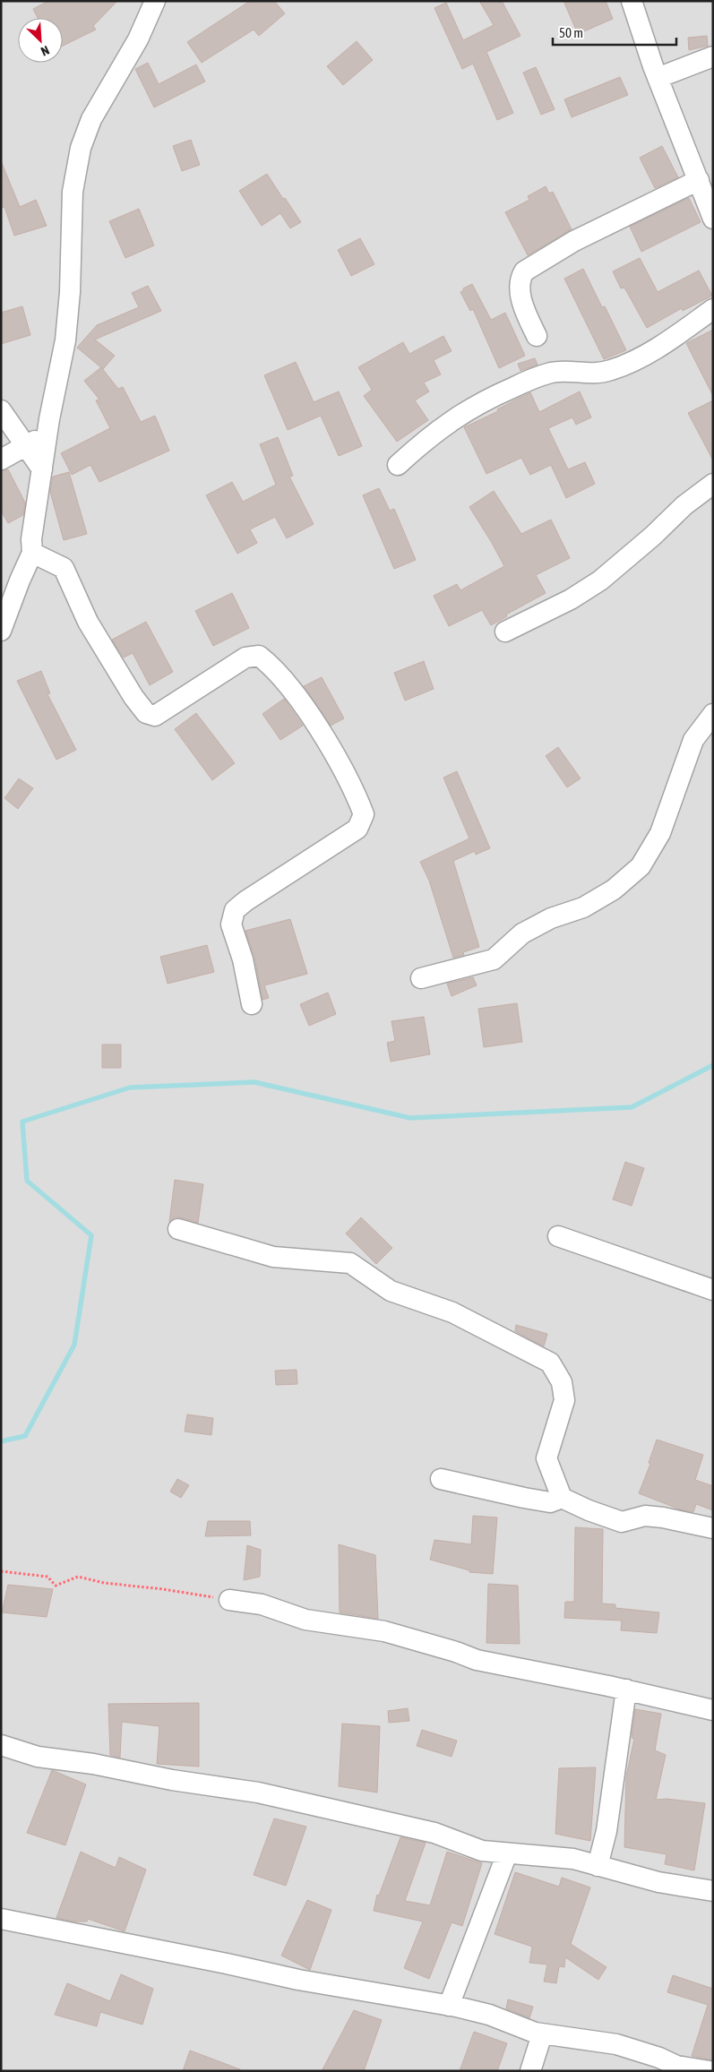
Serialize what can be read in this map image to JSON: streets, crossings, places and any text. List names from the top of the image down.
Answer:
{
  "scale_bar": "50 m",
  "north": "bottom right"
}
